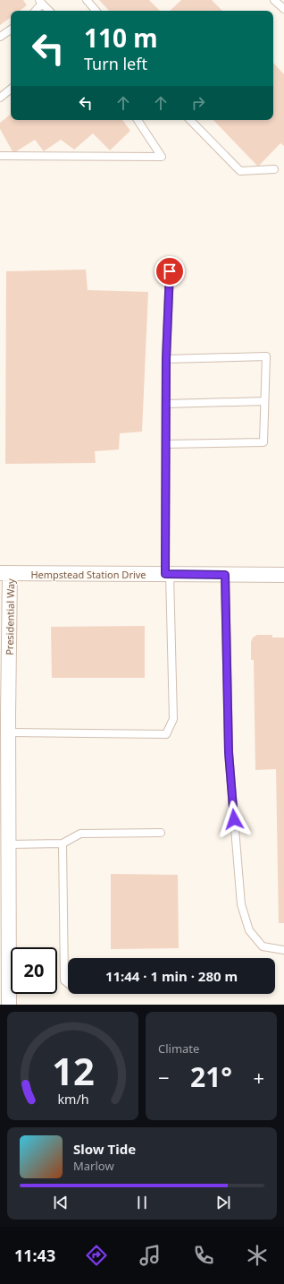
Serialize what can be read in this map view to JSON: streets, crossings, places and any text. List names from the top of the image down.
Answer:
{
  "streets": {
    "street": ["Hempstead Station Drive", "Presidential Way"]
  },
  "crossings": [
    ["Hempstead Station Drive", "Presidential Way"]
  ],
  "page": {
    "turn": ["110 m", "Turn left"],
    "limit": "20",
    "trip": "11:44 · 1 min · 280 m",
    "tile": "Climate",
    "heat": ["−", "21°", "+"],
    "song": ["Slow Tide", "Marlow"],
    "tabs": "11:43",
    "gauge": ["12", "km/h"]
  }
}
